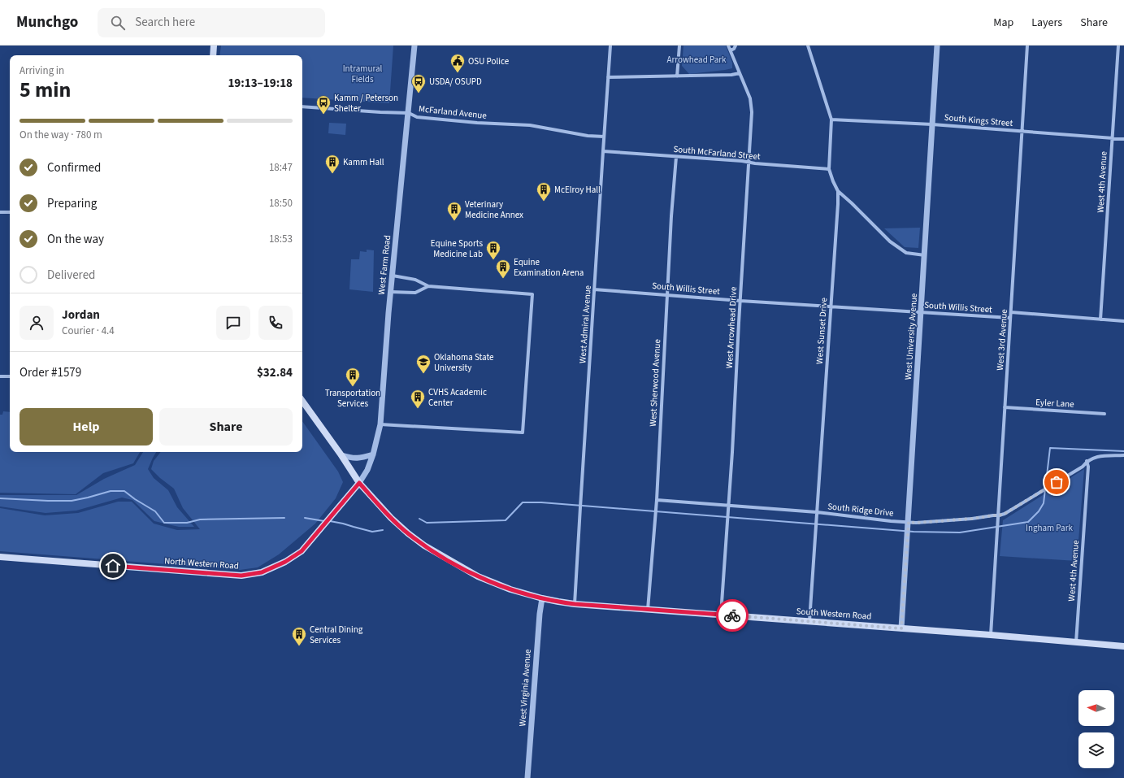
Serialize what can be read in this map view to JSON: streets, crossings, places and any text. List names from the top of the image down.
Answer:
{
  "streets": {
    "main road": ["North Western Road", "South Western Road"],
    "street": [
      "McFarland Avenue",
      "South Kings Street",
      "South McFarland Street",
      "West 4th Avenue",
      "West Farm Road",
      "South Willis Street",
      "West Admiral Avenue",
      "West Arrowhead Drive",
      "West Sunset Drive",
      "West University Avenue",
      "West 3rd Avenue",
      "West Sherwood Avenue",
      "Eyler Lane",
      "South Ridge Drive",
      "West Virginia Avenue"
    ]
  },
  "crossings": [
    ["McFarland Avenue", "West Farm Road"],
    ["McFarland Avenue", "West Admiral Avenue"],
    ["South Kings Street", "West 4th Avenue"],
    ["South Kings Street", "West Sunset Drive"],
    ["South Kings Street", "West University Avenue"],
    ["South Kings Street", "West 3rd Avenue"],
    ["South McFarland Street", "West Admiral Avenue"],
    ["South McFarland Street", "West Arrowhead Drive"],
    ["South McFarland Street", "West Sunset Drive"],
    ["South McFarland Street", "West Sherwood Avenue"],
    ["West 4th Avenue", "South Ridge Drive"],
    ["West 4th Avenue", "South Western Road"],
    ["West Farm Road", "North Western Road"],
    ["South Willis Street", "West Admiral Avenue"],
    ["South Willis Street", "West Arrowhead Drive"],
    ["South Willis Street", "West Sunset Drive"],
    ["South Willis Street", "West University Avenue"],
    ["South Willis Street", "West 3rd Avenue"],
    ["South Willis Street", "West Sherwood Avenue"],
    ["West Admiral Avenue", "South Western Road"],
    ["West Arrowhead Drive", "South Ridge Drive"],
    ["West Arrowhead Drive", "South Western Road"],
    ["West Sunset Drive", "South Ridge Drive"],
    ["West Sunset Drive", "South Western Road"],
    ["West University Avenue", "South Ridge Drive"],
    ["West University Avenue", "South Western Road"],
    ["West 3rd Avenue", "Eyler Lane"],
    ["West 3rd Avenue", "South Ridge Drive"],
    ["West 3rd Avenue", "South Western Road"],
    ["West Sherwood Avenue", "South Ridge Drive"],
    ["West Sherwood Avenue", "South Western Road"],
    ["South Western Road", "West Virginia Avenue"]
  ],
  "parks": ["Arrowhead Park", "Intramural Fields", "Ingham Park"],
  "places": {
    "public building": ["OSU Police"],
    "bus stop": ["USDA/ OSUPD", "Kamm / Peterson Shelter"],
    "building": [
      "Kamm Hall",
      "McElroy Hall",
      "Veterinary Medicine Annex",
      "Equine Sports Medicine Lab",
      "Equine Examination Arena",
      "Transportation Services",
      "CVHS Academic Center",
      "Central Dining Services"
    ],
    "school or university": ["Oklahoma State University"]
  },
  "north": "left",
  "page": {
    "header": "Munchgo",
    "search": "Search here",
    "nav": ["Map", "Layers", "Share"],
    "heading": ["5 min", "Arriving in", "19:13–19:18"],
    "panel": [
      "Jordan",
      "Courier · 4.4",
      "Order #1579",
      "$32.84"
    ],
    "bar": "On the way · 780 m",
    "list": [
      ["Confirmed", "18:47"],
      ["Preparing", "18:50"],
      ["On the way", "18:53"],
      "Delivered"
    ],
    "buttons": ["Help", "Share"]
  }
}
